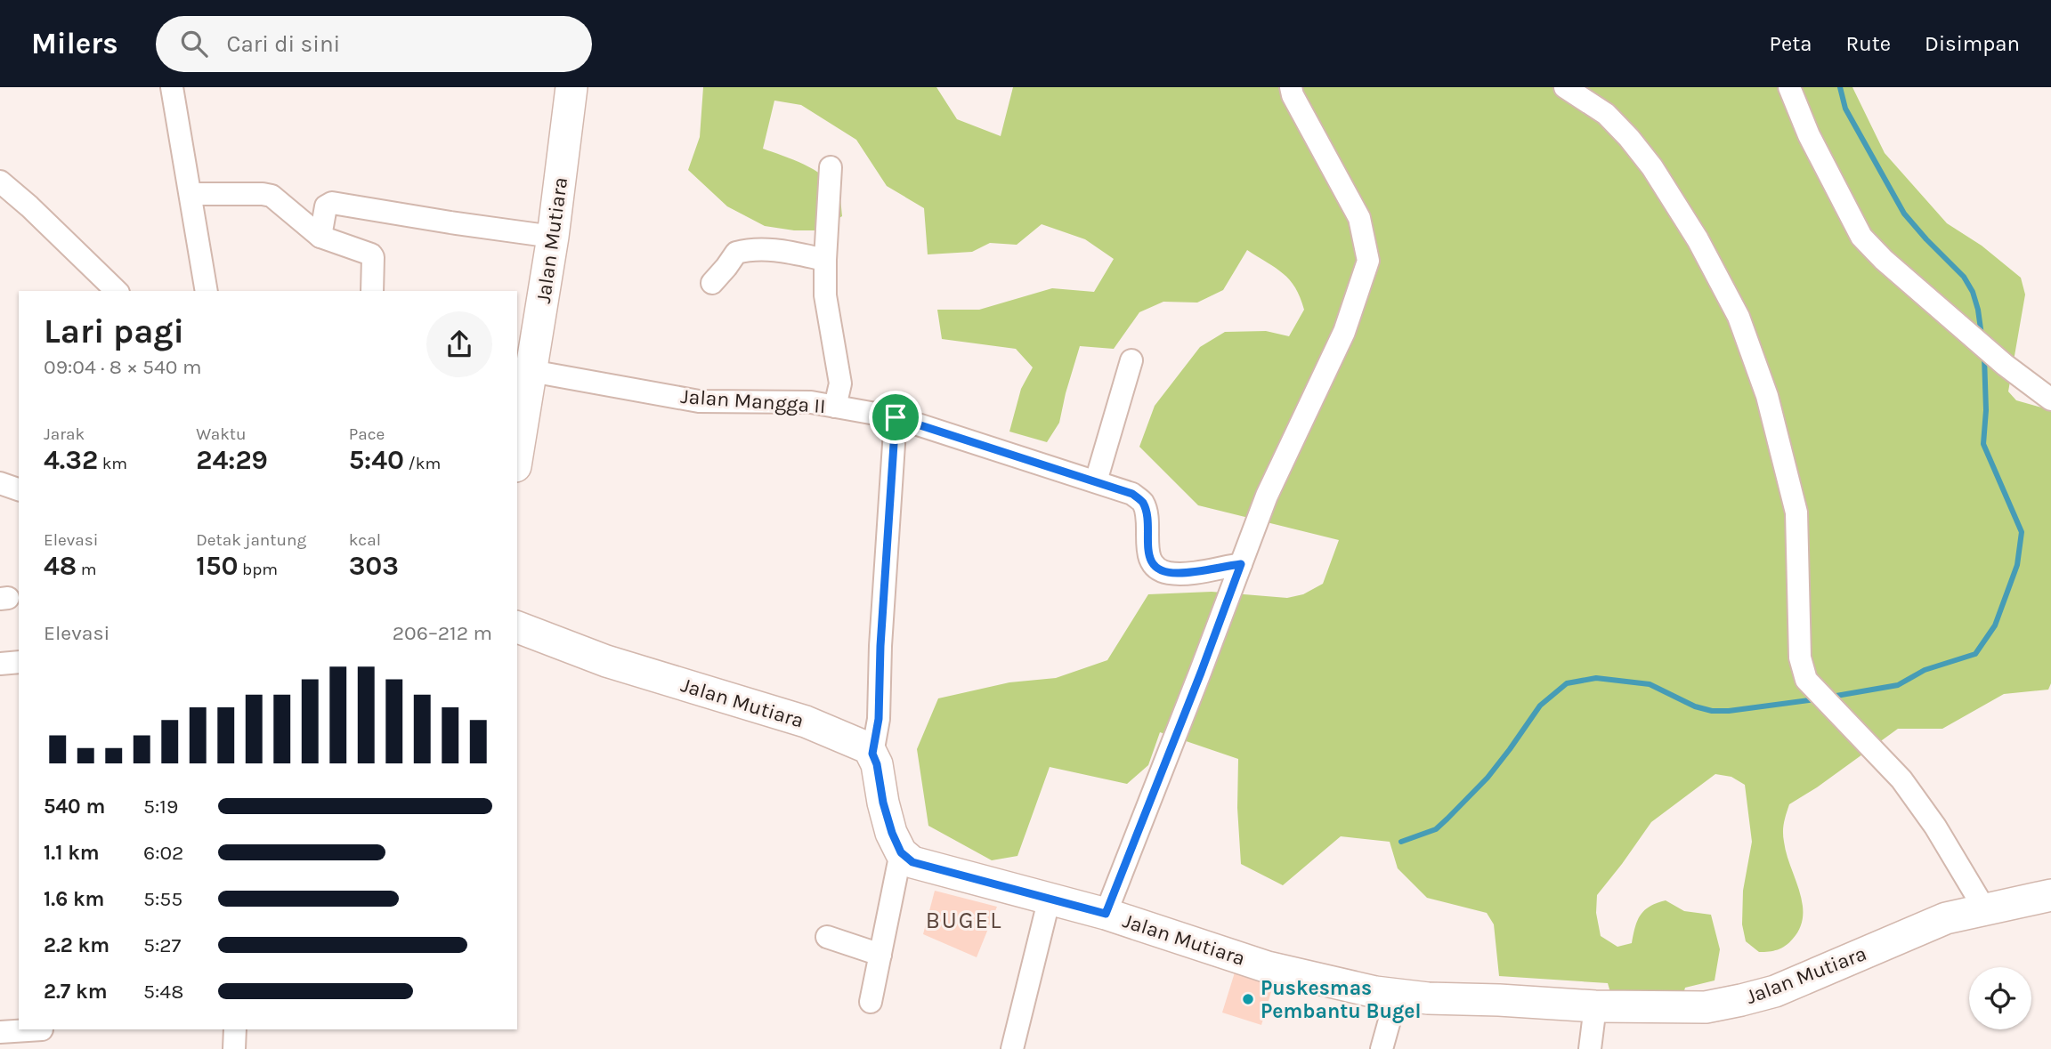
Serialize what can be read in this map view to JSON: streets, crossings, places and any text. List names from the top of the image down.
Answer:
{
  "streets": {
    "street": ["Jalan Mutiara", "Jalan Mangga II"]
  },
  "crossings": [
    ["Jalan Mutiara", "Jalan Mangga II"]
  ],
  "districts": ["BUGEL"],
  "places": ["Puskesmas Pembantu Bugel"],
  "page": {
    "header": "Milers",
    "search": "Cari di sini",
    "nav": ["Peta", "Rute", "Disimpan"],
    "heading": ["Lari pagi", "09:04 · 8 × 540 m"],
    "stats": [
      ["Jarak", "4.32 km"],
      ["Waktu", "24:29"],
      ["Pace", "5:40 /km"],
      ["Elevasi", "48 m"],
      ["Detak jantung", "150 bpm"],
      ["kcal", "303"]
    ],
    "chart": ["Elevasi", "206–212 m"],
    "list": [
      {
        "name": "540 m",
        "note": "5:19"
      },
      {
        "name": "1.1 km",
        "note": "6:02"
      },
      {
        "name": "1.6 km",
        "note": "5:55"
      },
      {
        "name": "2.2 km",
        "note": "5:27"
      },
      {
        "name": "2.7 km",
        "note": "5:48"
      }
    ]
  }
}
